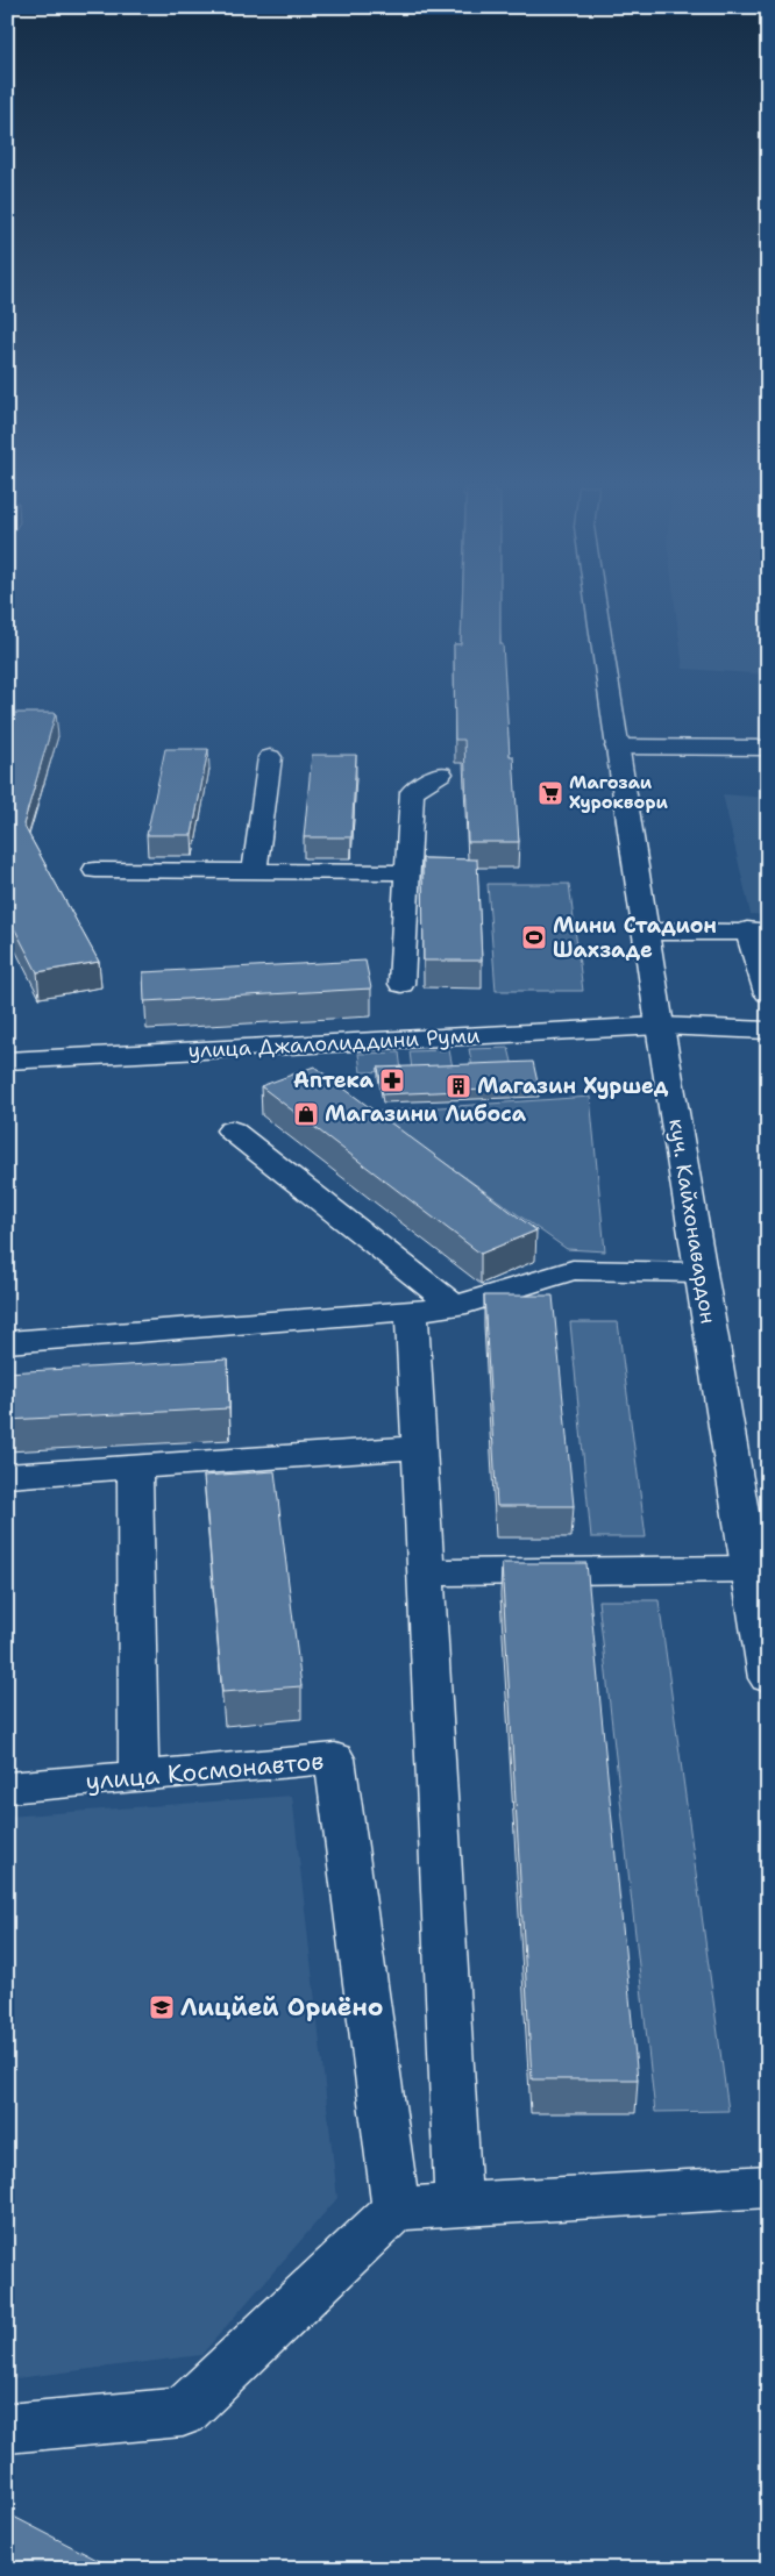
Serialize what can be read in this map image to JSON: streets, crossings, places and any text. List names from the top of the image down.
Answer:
{
  "streets": {
    "street": ["улица Джалолиддини Руми", "куч. Кайхонавардон", "улица Космонавтов"]
  },
  "crossings": [
    ["улица Джалолиддини Руми", "куч. Кайхонавардон"]
  ],
  "places": {
    "supermarket": ["Магозаи Хуроквори"],
    "sports": ["Мини Стадион Шахзаде"],
    "pharmacy": ["Аптека"],
    "building": ["Магазин Хуршед"],
    "shop": ["Магазини Либоса"],
    "school or university": ["Лицйей Ориёно"]
  }
}
